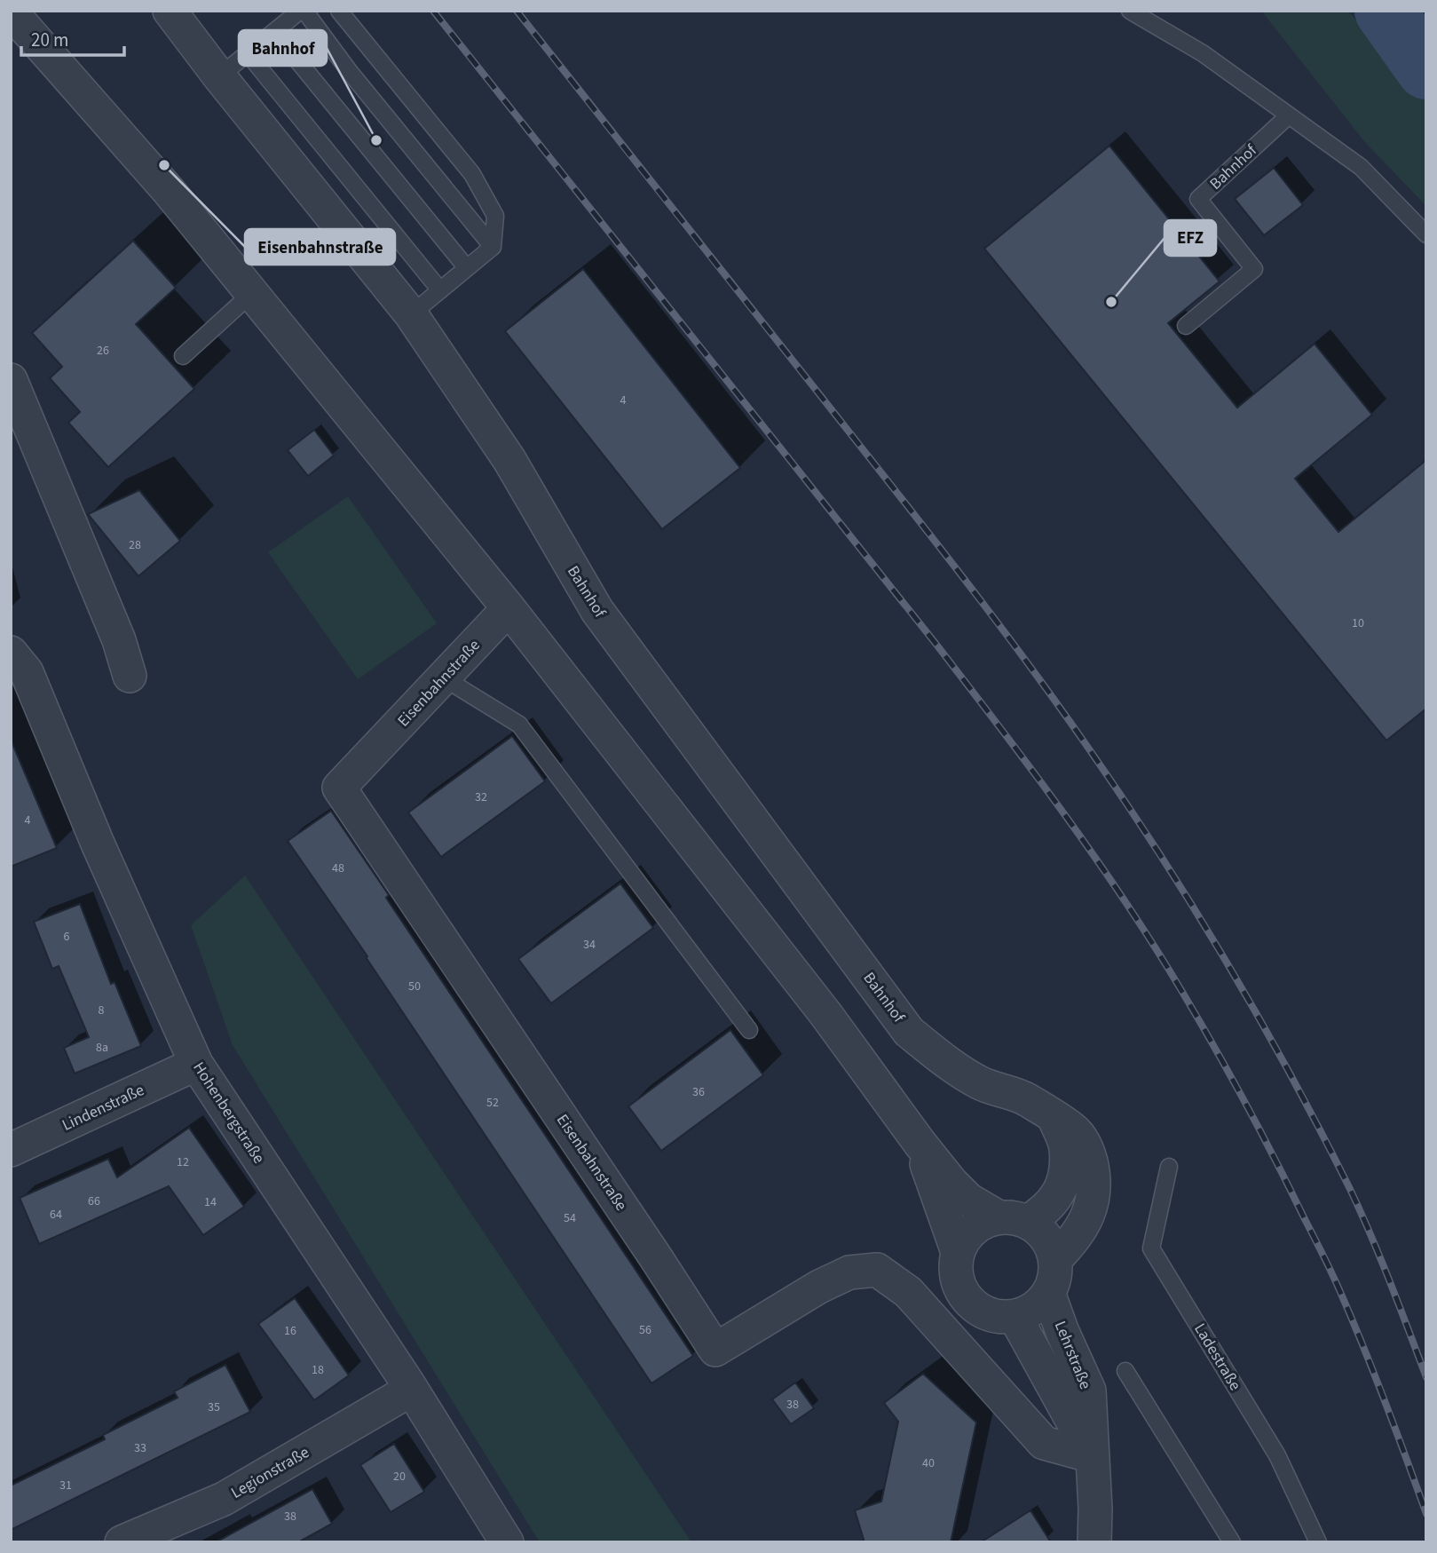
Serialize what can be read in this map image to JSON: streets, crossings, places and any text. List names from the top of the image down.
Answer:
{
  "streets": {
    "street": [
      "Bahnhof",
      "Eisenbahnstraße",
      "Lindenstraße",
      "Hohenbergstraße",
      "Lehrstraße",
      "Legionstraße"
    ],
    "lane": ["Ladestraße"]
  },
  "crossings": [
    ["Bahnhof", "Lehrstraße"],
    ["Eisenbahnstraße", "Lehrstraße"],
    ["Lindenstraße", "Hohenbergstraße"],
    ["Hohenbergstraße", "Legionstraße"]
  ],
  "places": ["Bahnhof", "Eisenbahnstraße", "EFZ"],
  "house_numbers": [
    "26",
    "4",
    "28",
    "10",
    "32",
    "4",
    "48",
    "6",
    "34",
    "50",
    "8",
    "8a",
    "36",
    "52",
    "12",
    "66",
    "14",
    "64",
    "54",
    "56",
    "16",
    "18",
    "38",
    "35",
    "33",
    "40",
    "20",
    "31",
    "38"
  ],
  "scale_bar": "20 m"
}
